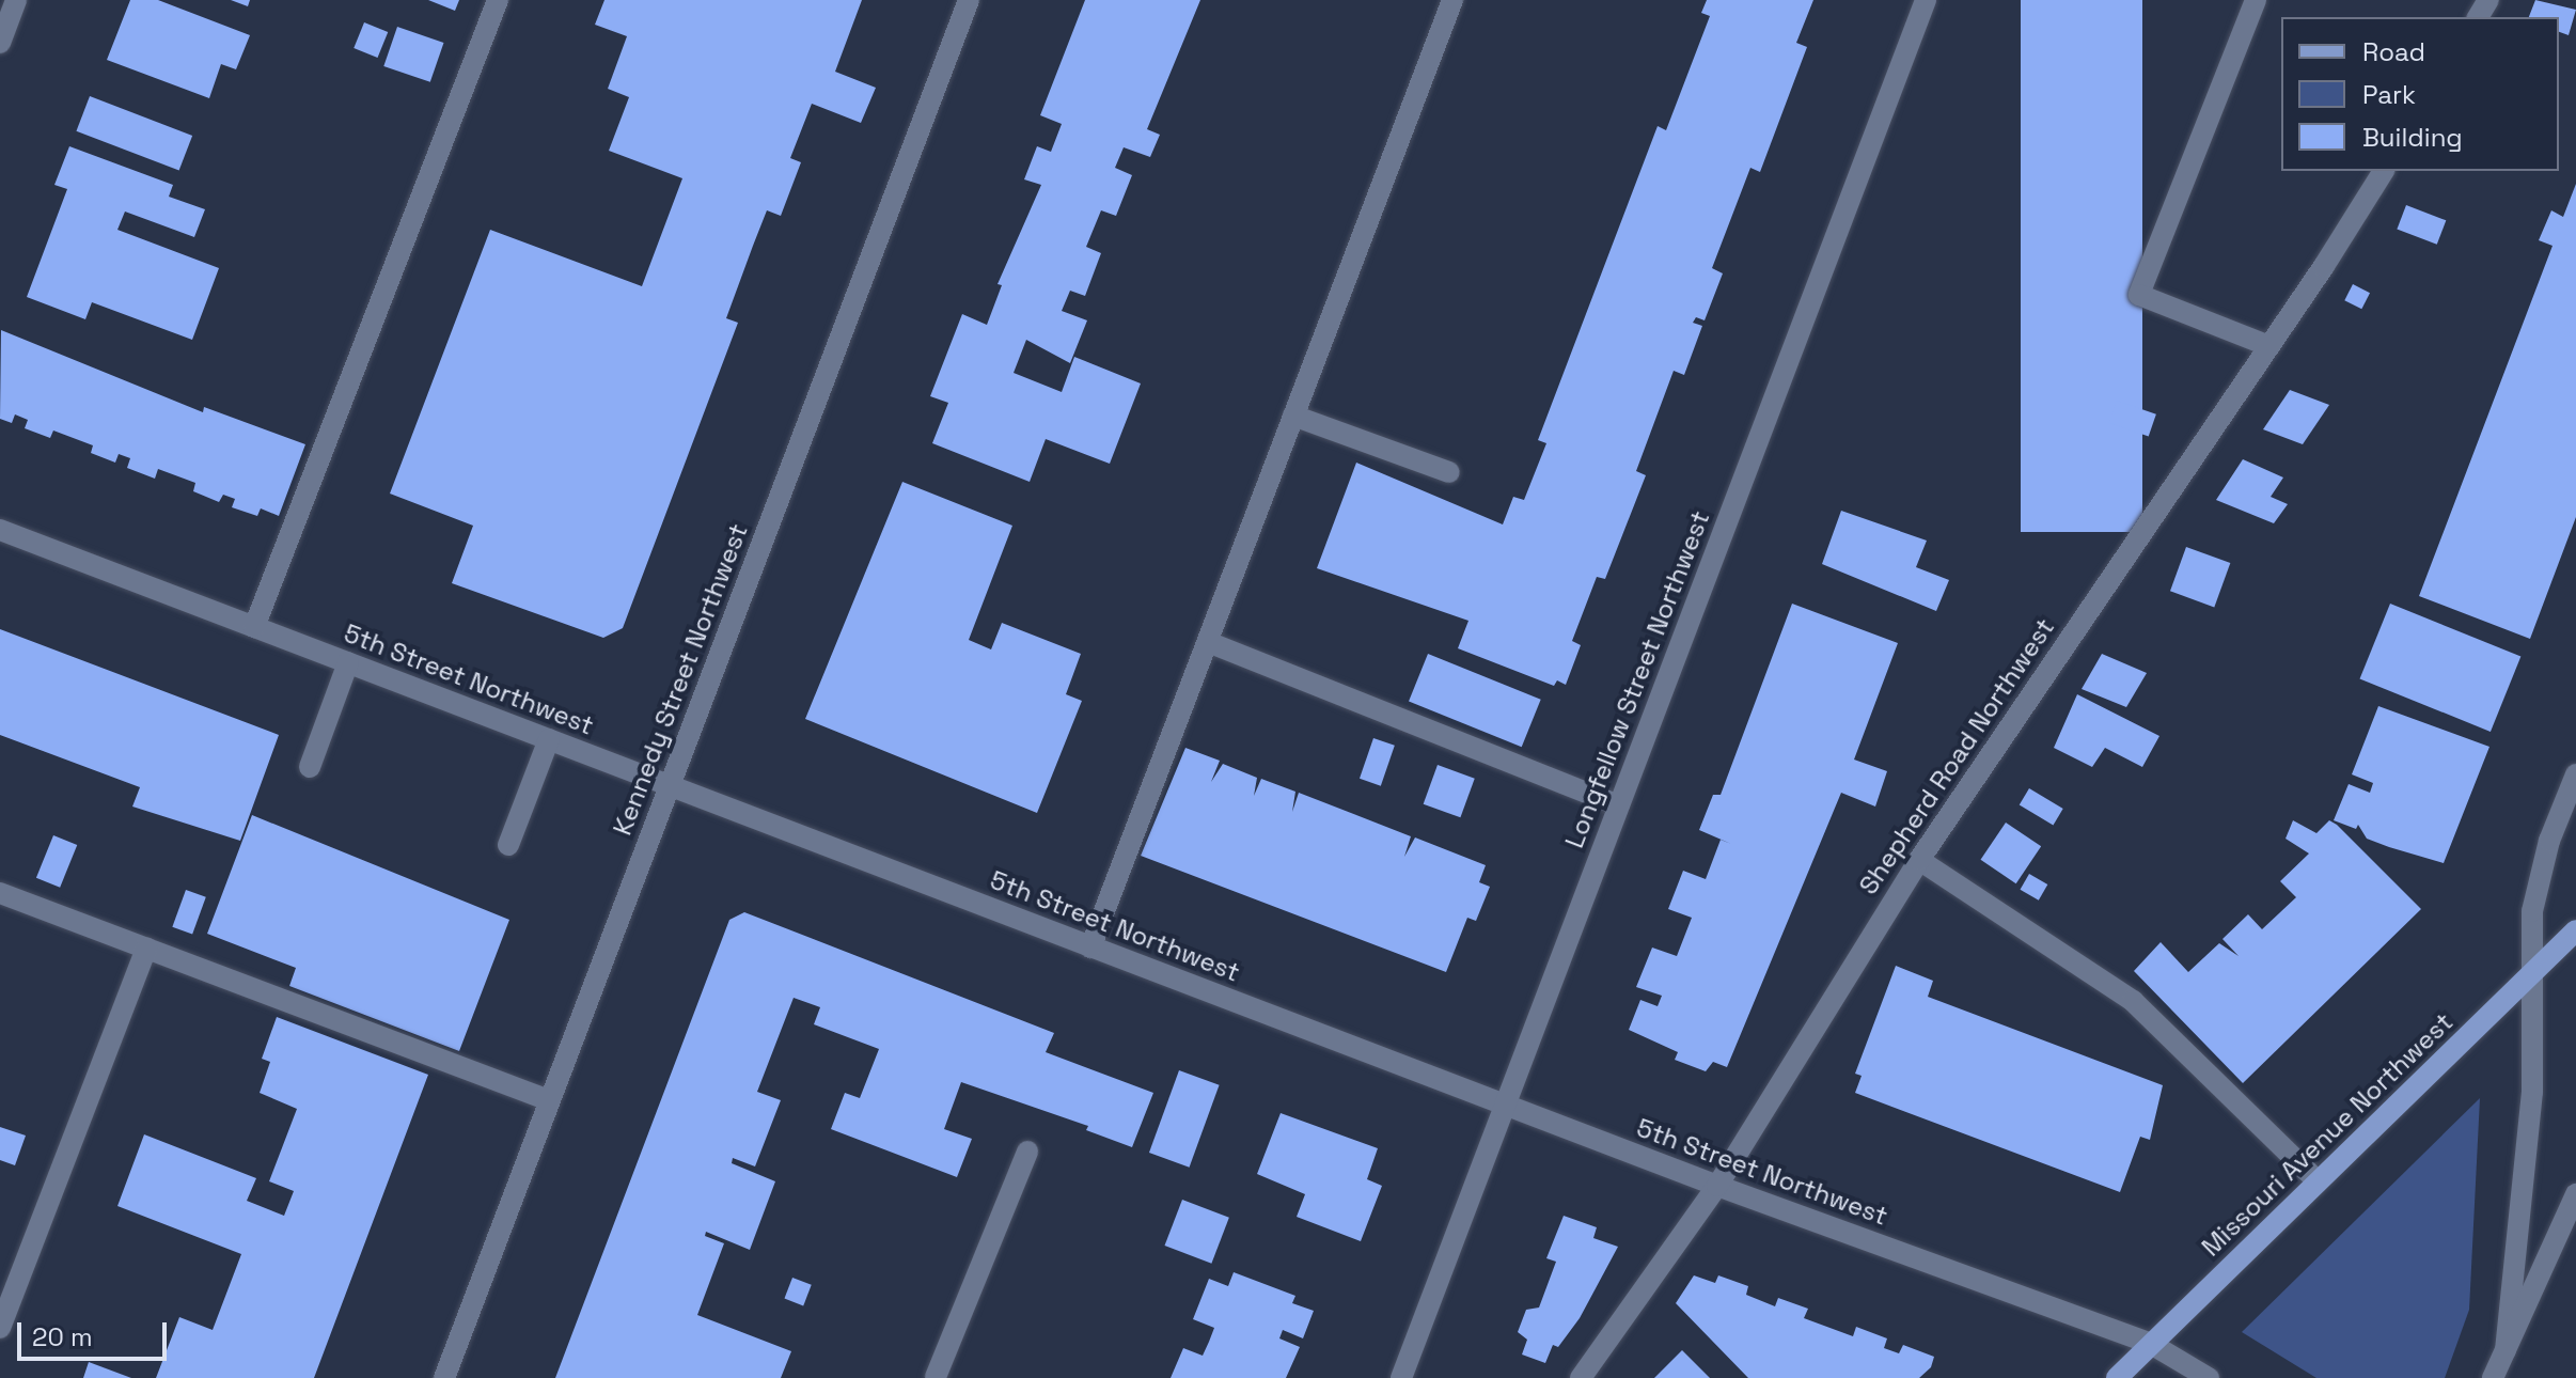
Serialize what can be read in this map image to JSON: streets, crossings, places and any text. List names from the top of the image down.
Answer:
{
  "streets": {
    "main road": ["Missouri Avenue Northwest"],
    "street": [
      "5th Street Northwest",
      "Kennedy Street Northwest",
      "Longfellow Street Northwest",
      "Shepherd Road Northwest"
    ]
  },
  "crossings": [
    ["5th Street Northwest", "Kennedy Street Northwest"],
    ["5th Street Northwest", "Longfellow Street Northwest"],
    ["5th Street Northwest", "Shepherd Road Northwest"],
    ["5th Street Northwest", "Missouri Avenue Northwest"]
  ],
  "legend": ["Road", "Park", "Building"],
  "scale_bar": "20 m"
}
